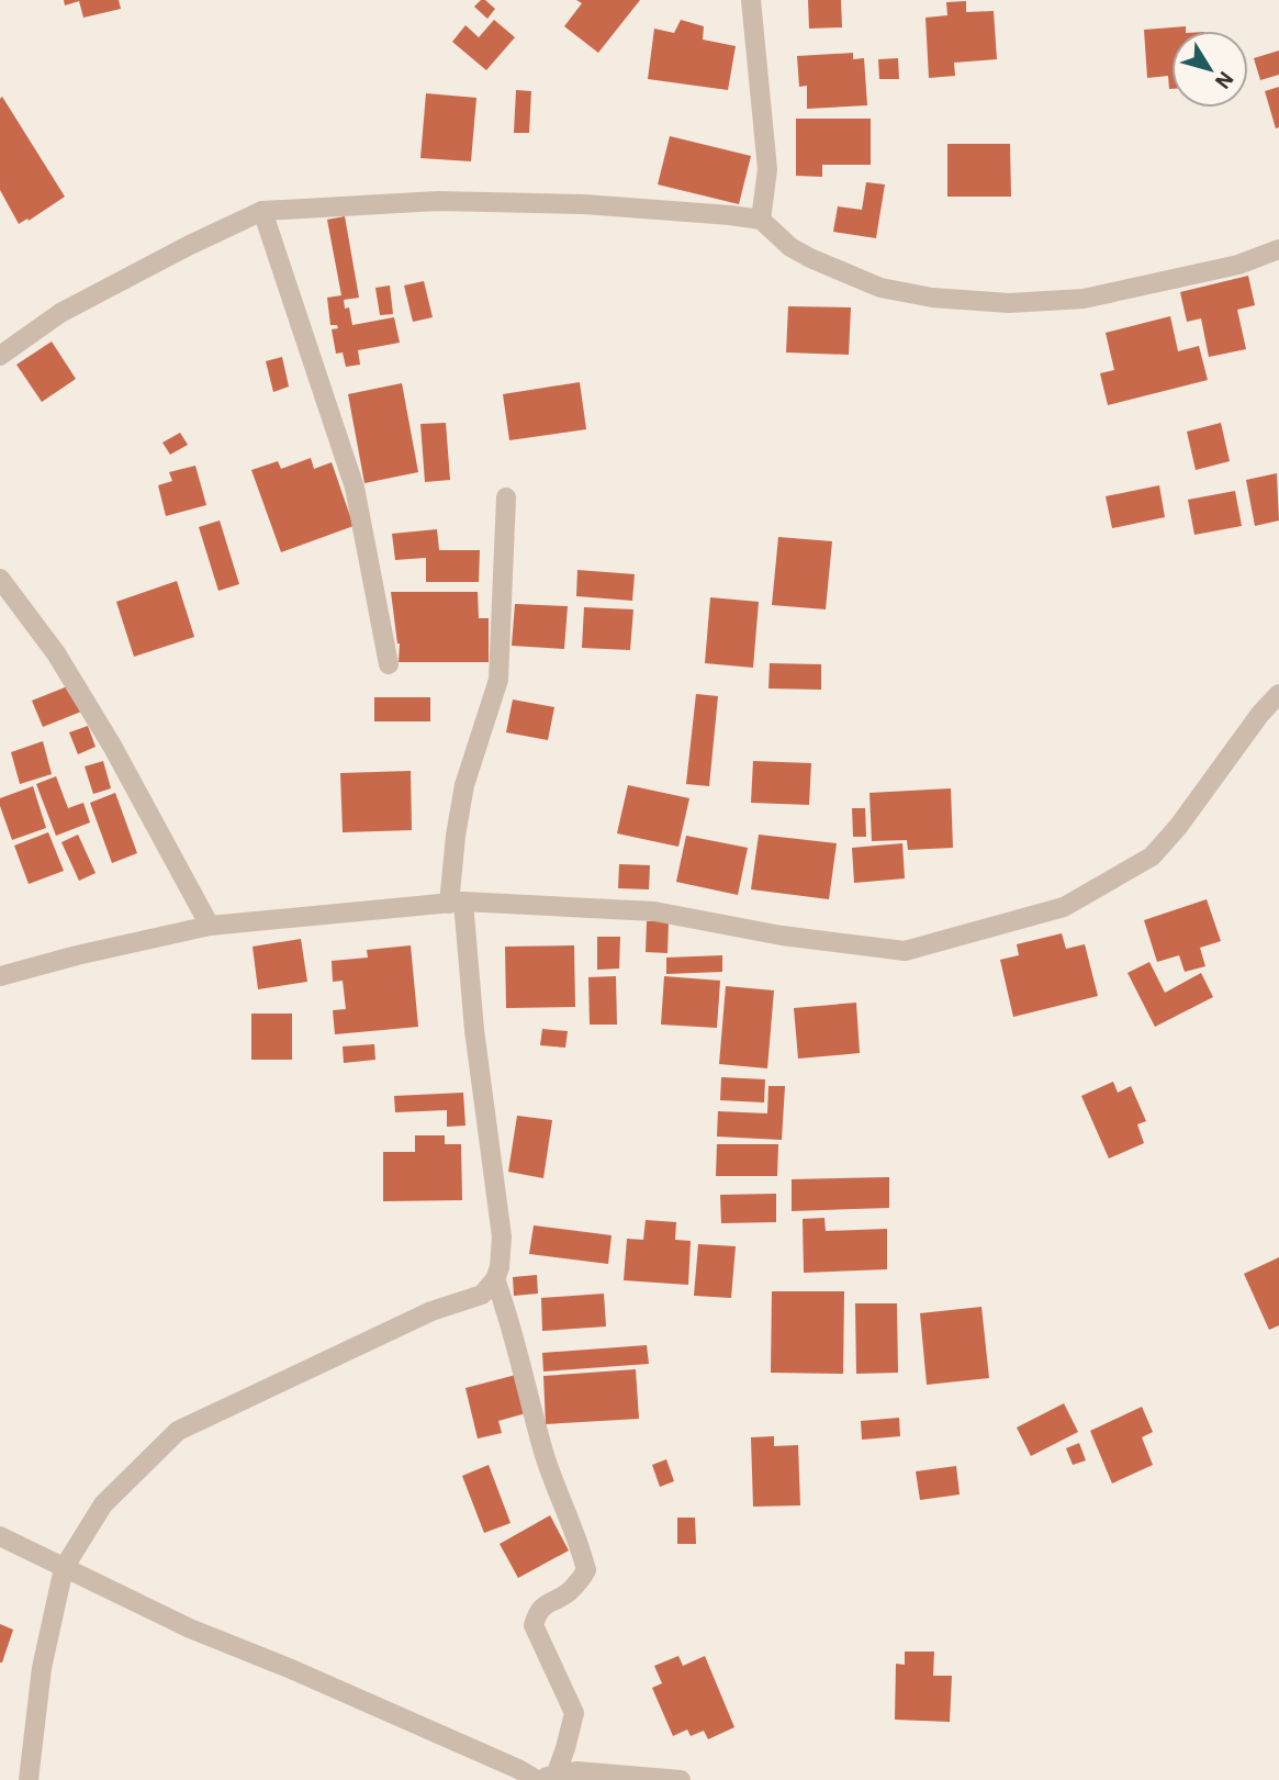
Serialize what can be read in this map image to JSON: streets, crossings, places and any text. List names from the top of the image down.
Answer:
{
  "north": "bottom right"
}
